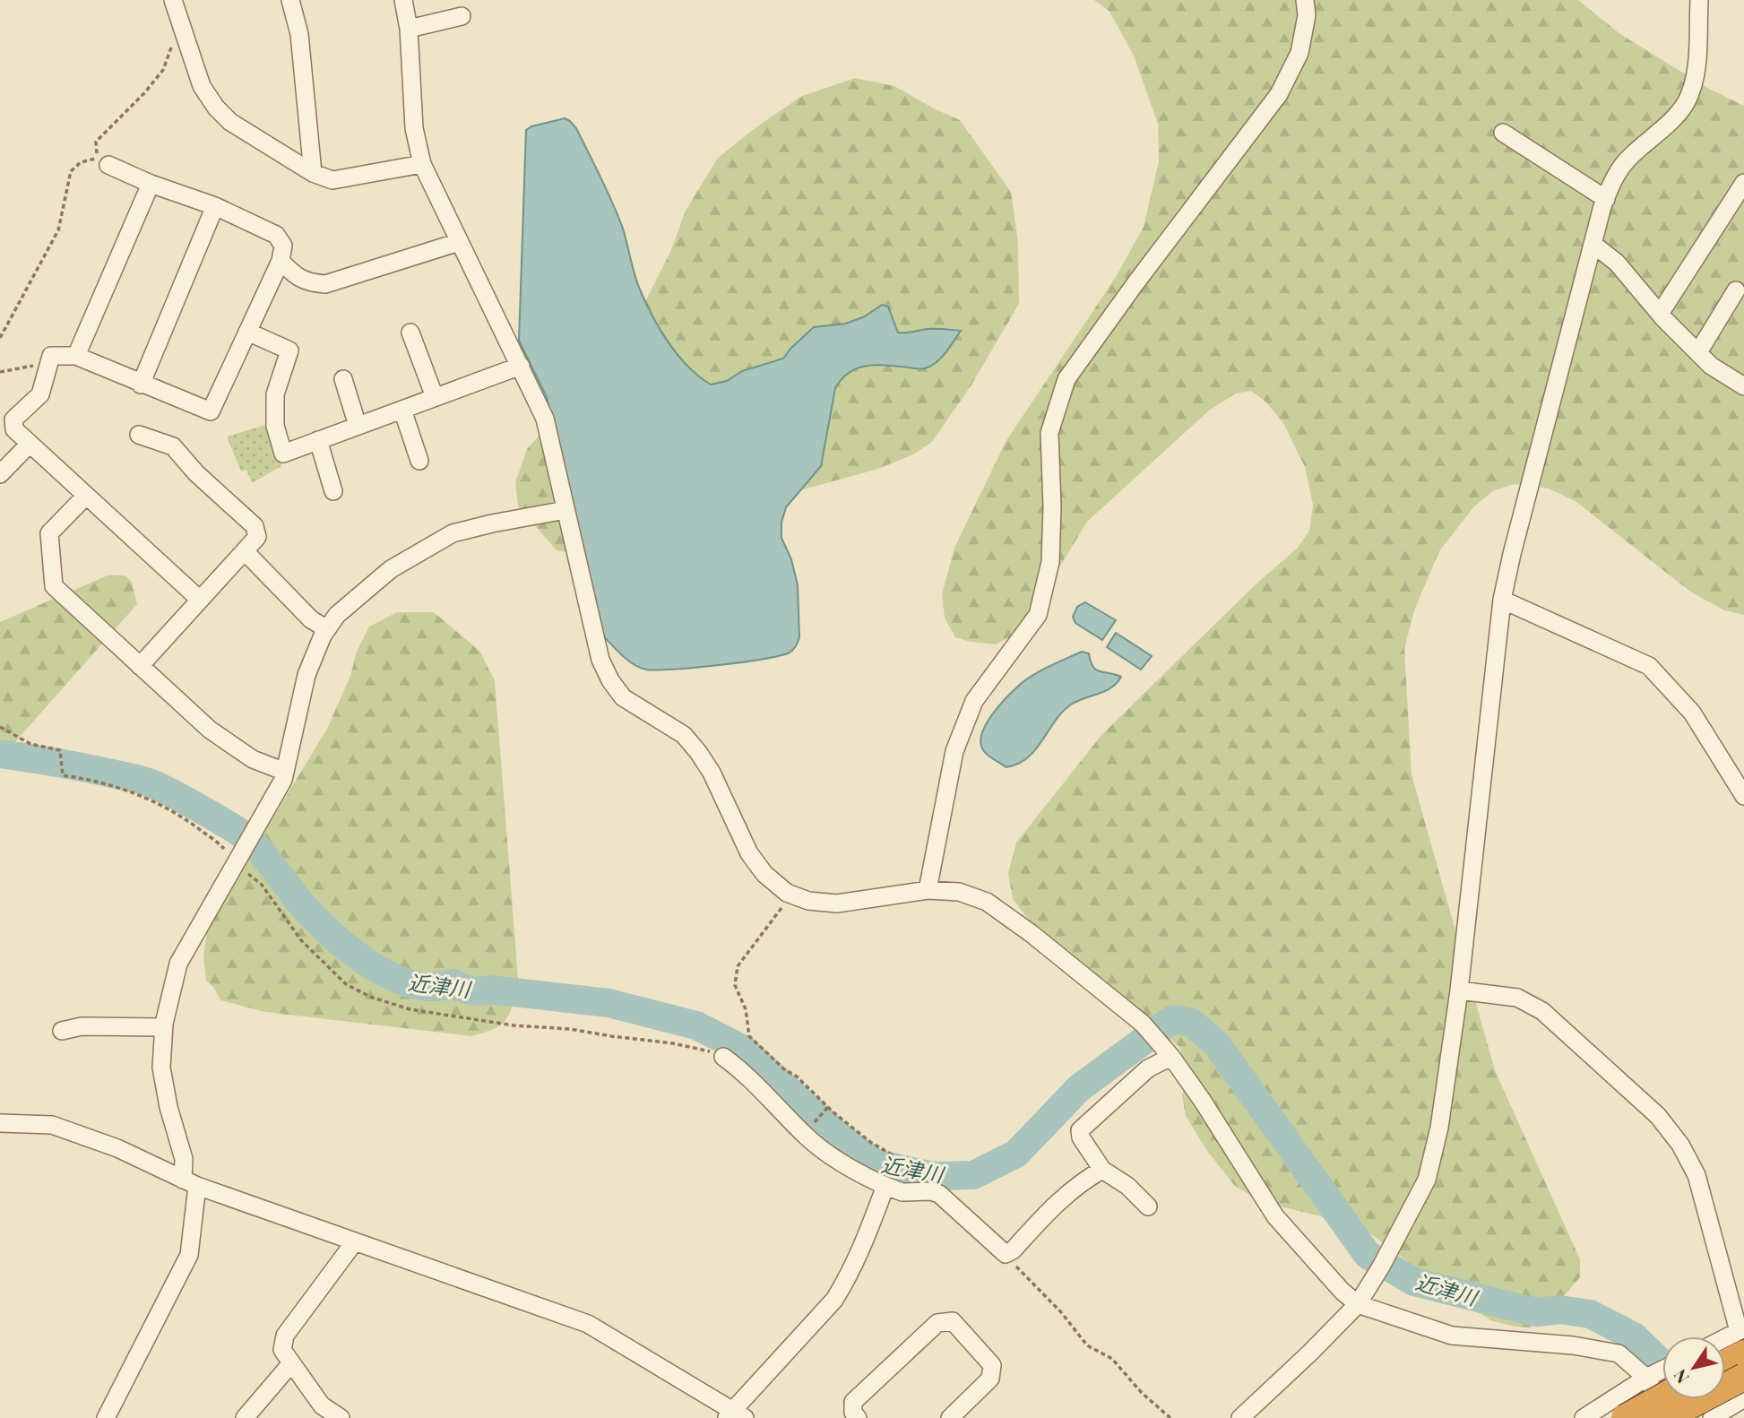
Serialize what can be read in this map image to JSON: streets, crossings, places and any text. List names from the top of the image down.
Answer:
{
  "water": ["近津川"],
  "north": "bottom left"
}
